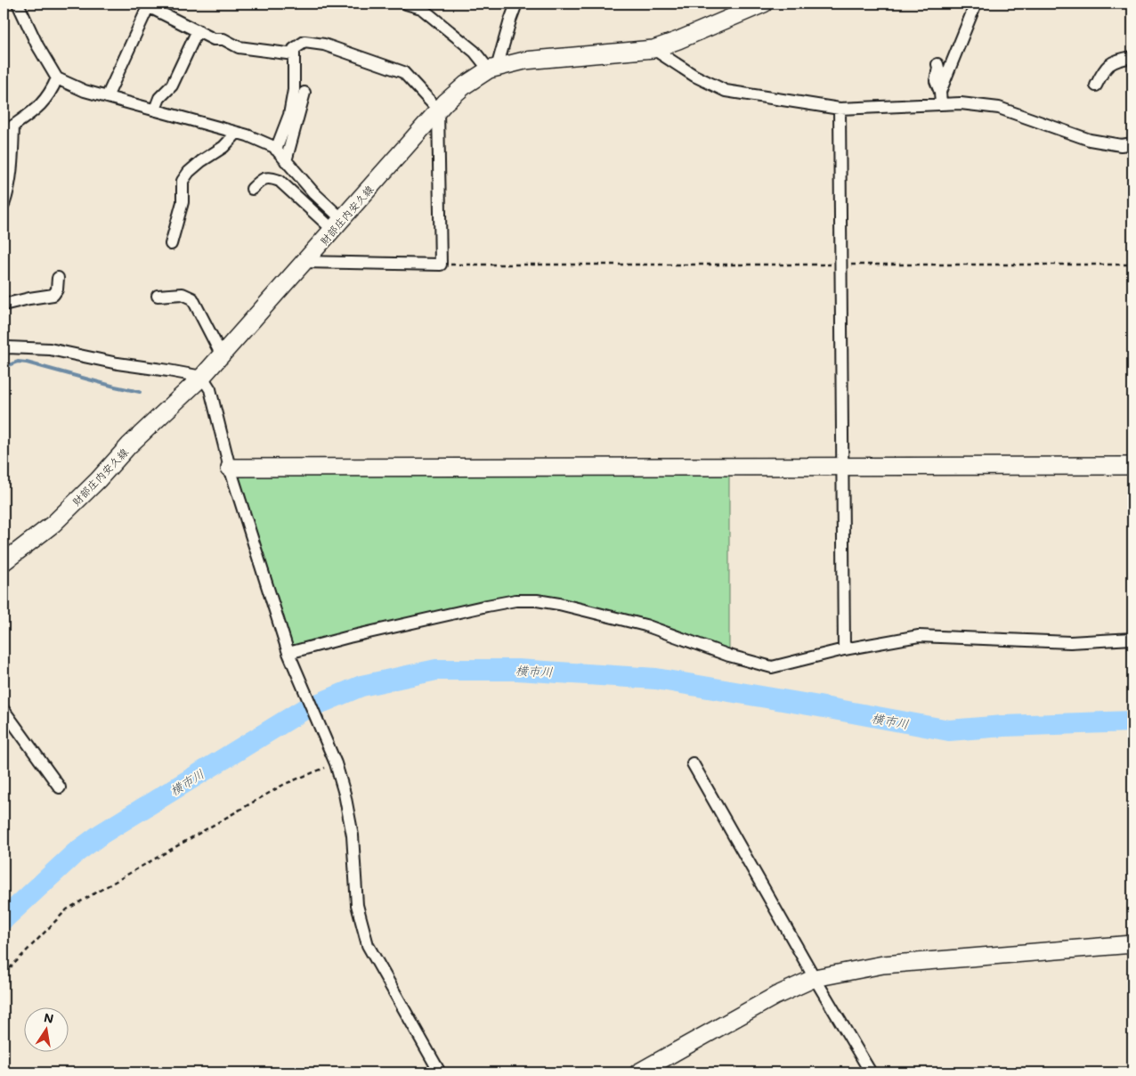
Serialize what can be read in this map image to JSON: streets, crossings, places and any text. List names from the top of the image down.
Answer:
{
  "streets": {
    "street": ["財部庄内安久線"]
  },
  "water": ["横市川"],
  "north": "top"
}
